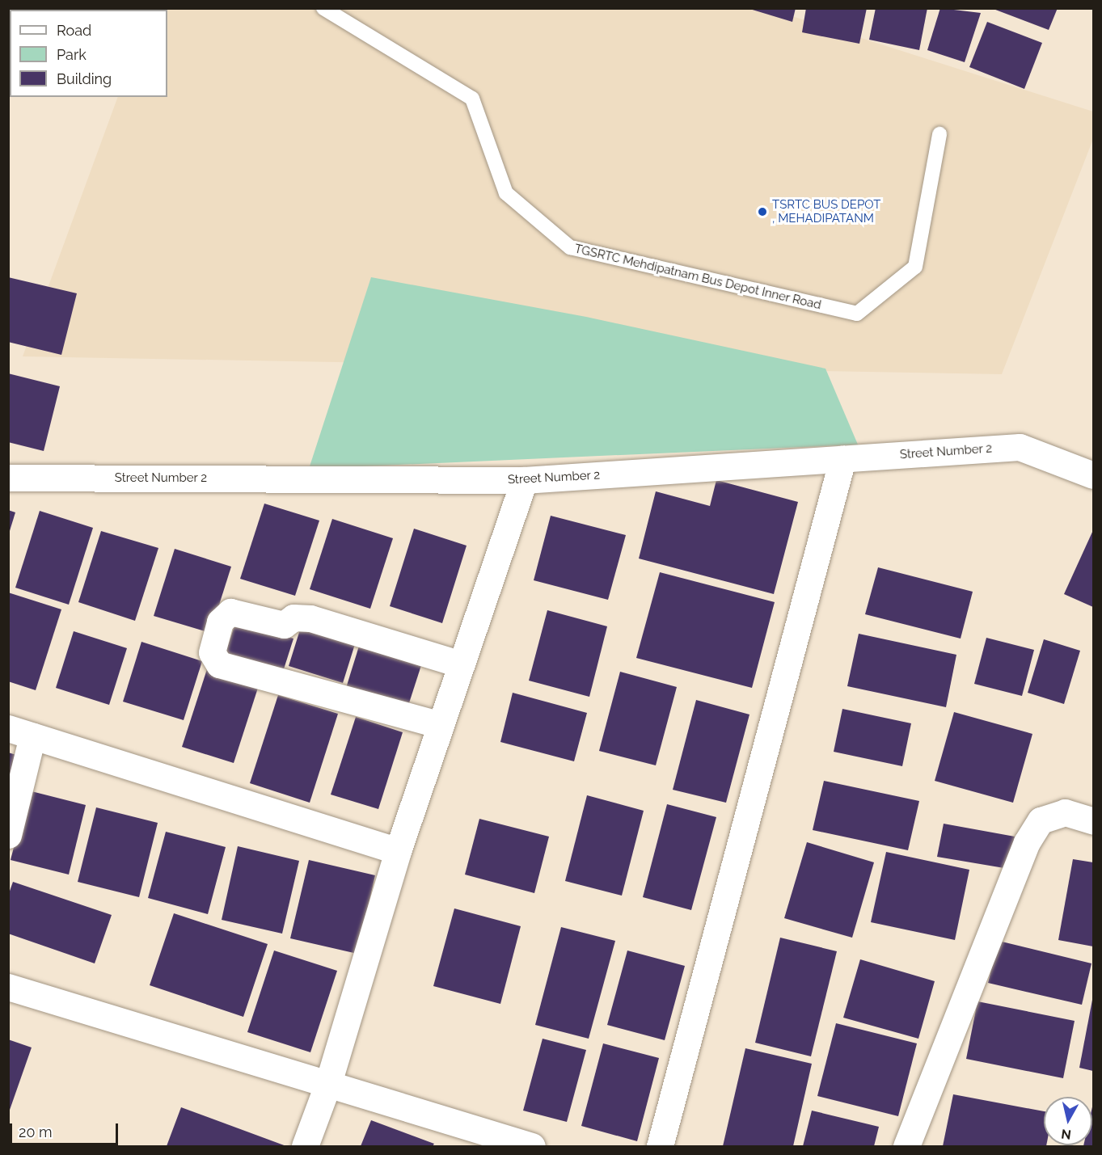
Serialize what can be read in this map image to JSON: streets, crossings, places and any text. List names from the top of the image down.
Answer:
{
  "streets": {
    "street": ["Street Number 2"],
    "lane": ["TGSRTC Mehdipatnam Bus Depot Inner Road"]
  },
  "places": ["TSRTC BUS DEPOT , MEHADIPATANM"],
  "legend": ["Road", "Park", "Building"],
  "scale_bar": "20 m",
  "north": "bottom"
}
